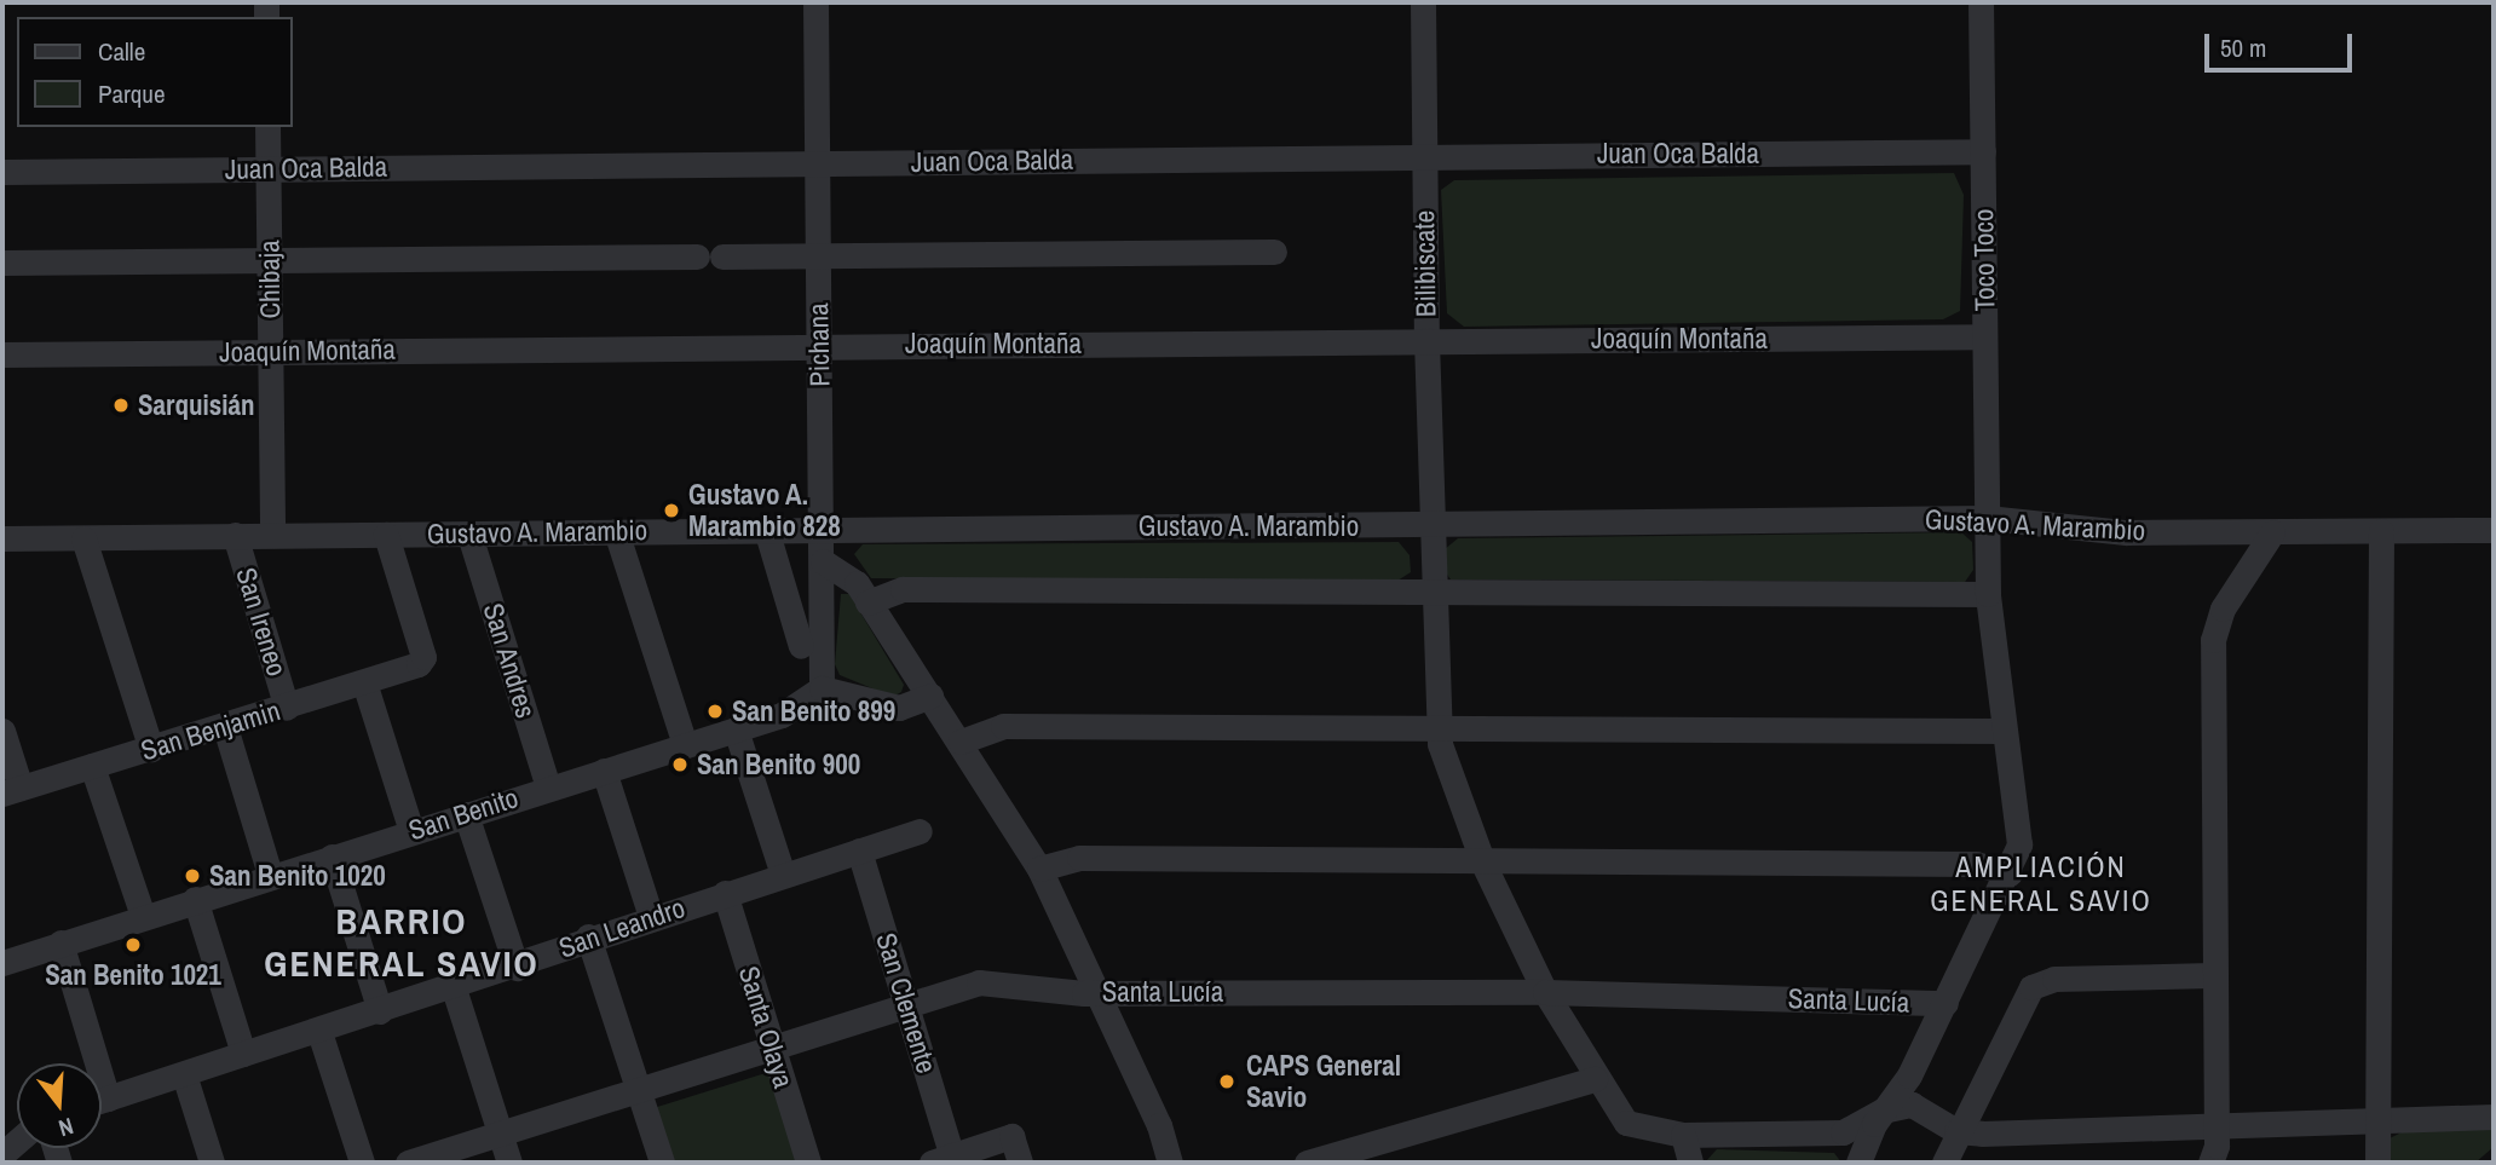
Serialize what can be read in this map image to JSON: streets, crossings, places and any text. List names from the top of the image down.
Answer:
{
  "streets": {
    "street": [
      "Juan Oca Balda",
      "Toco Toco",
      "Bilibiscate",
      "Chibaja",
      "Joaquín Montaña",
      "Pichana",
      "Gustavo A. Marambio",
      "San Ireneo",
      "San Andres",
      "San Benjamin",
      "San Benito",
      "San Leandro",
      "Santa Lucía",
      "San Clemente",
      "Santa Olaya"
    ]
  },
  "crossings": [
    ["Juan Oca Balda", "Toco Toco"],
    ["Juan Oca Balda", "Bilibiscate"],
    ["Juan Oca Balda", "Chibaja"],
    ["Juan Oca Balda", "Pichana"],
    ["Toco Toco", "Joaquín Montaña"],
    ["Toco Toco", "Gustavo A. Marambio"],
    ["Toco Toco", "Santa Lucía"],
    ["Bilibiscate", "Joaquín Montaña"],
    ["Bilibiscate", "Gustavo A. Marambio"],
    ["Bilibiscate", "Santa Lucía"],
    ["Chibaja", "Joaquín Montaña"],
    ["Chibaja", "Gustavo A. Marambio"],
    ["Joaquín Montaña", "Pichana"],
    ["Pichana", "Gustavo A. Marambio"],
    ["Pichana", "San Benito"],
    ["Gustavo A. Marambio", "San Ireneo"],
    ["Gustavo A. Marambio", "San Andres"],
    ["Gustavo A. Marambio", "San Benjamin"],
    ["San Ireneo", "San Benjamin"],
    ["San Andres", "San Benito"],
    ["San Leandro", "San Clemente"],
    ["San Leandro", "Santa Olaya"],
    ["Santa Lucía", "San Clemente"],
    ["Santa Lucía", "Santa Olaya"]
  ],
  "districts": ["AMPLIACIÓN GENERAL SAVIO", "BARRIO GENERAL SAVIO"],
  "places": [
    "Sarquisián",
    "Gustavo A. Marambio 828",
    "San Benito 899",
    "San Benito 900",
    "San Benito 1020",
    "San Benito 1021",
    "CAPS General Savio"
  ],
  "legend": ["Calle", "Parque"],
  "scale_bar": "50 m",
  "north": "bottom"
}
